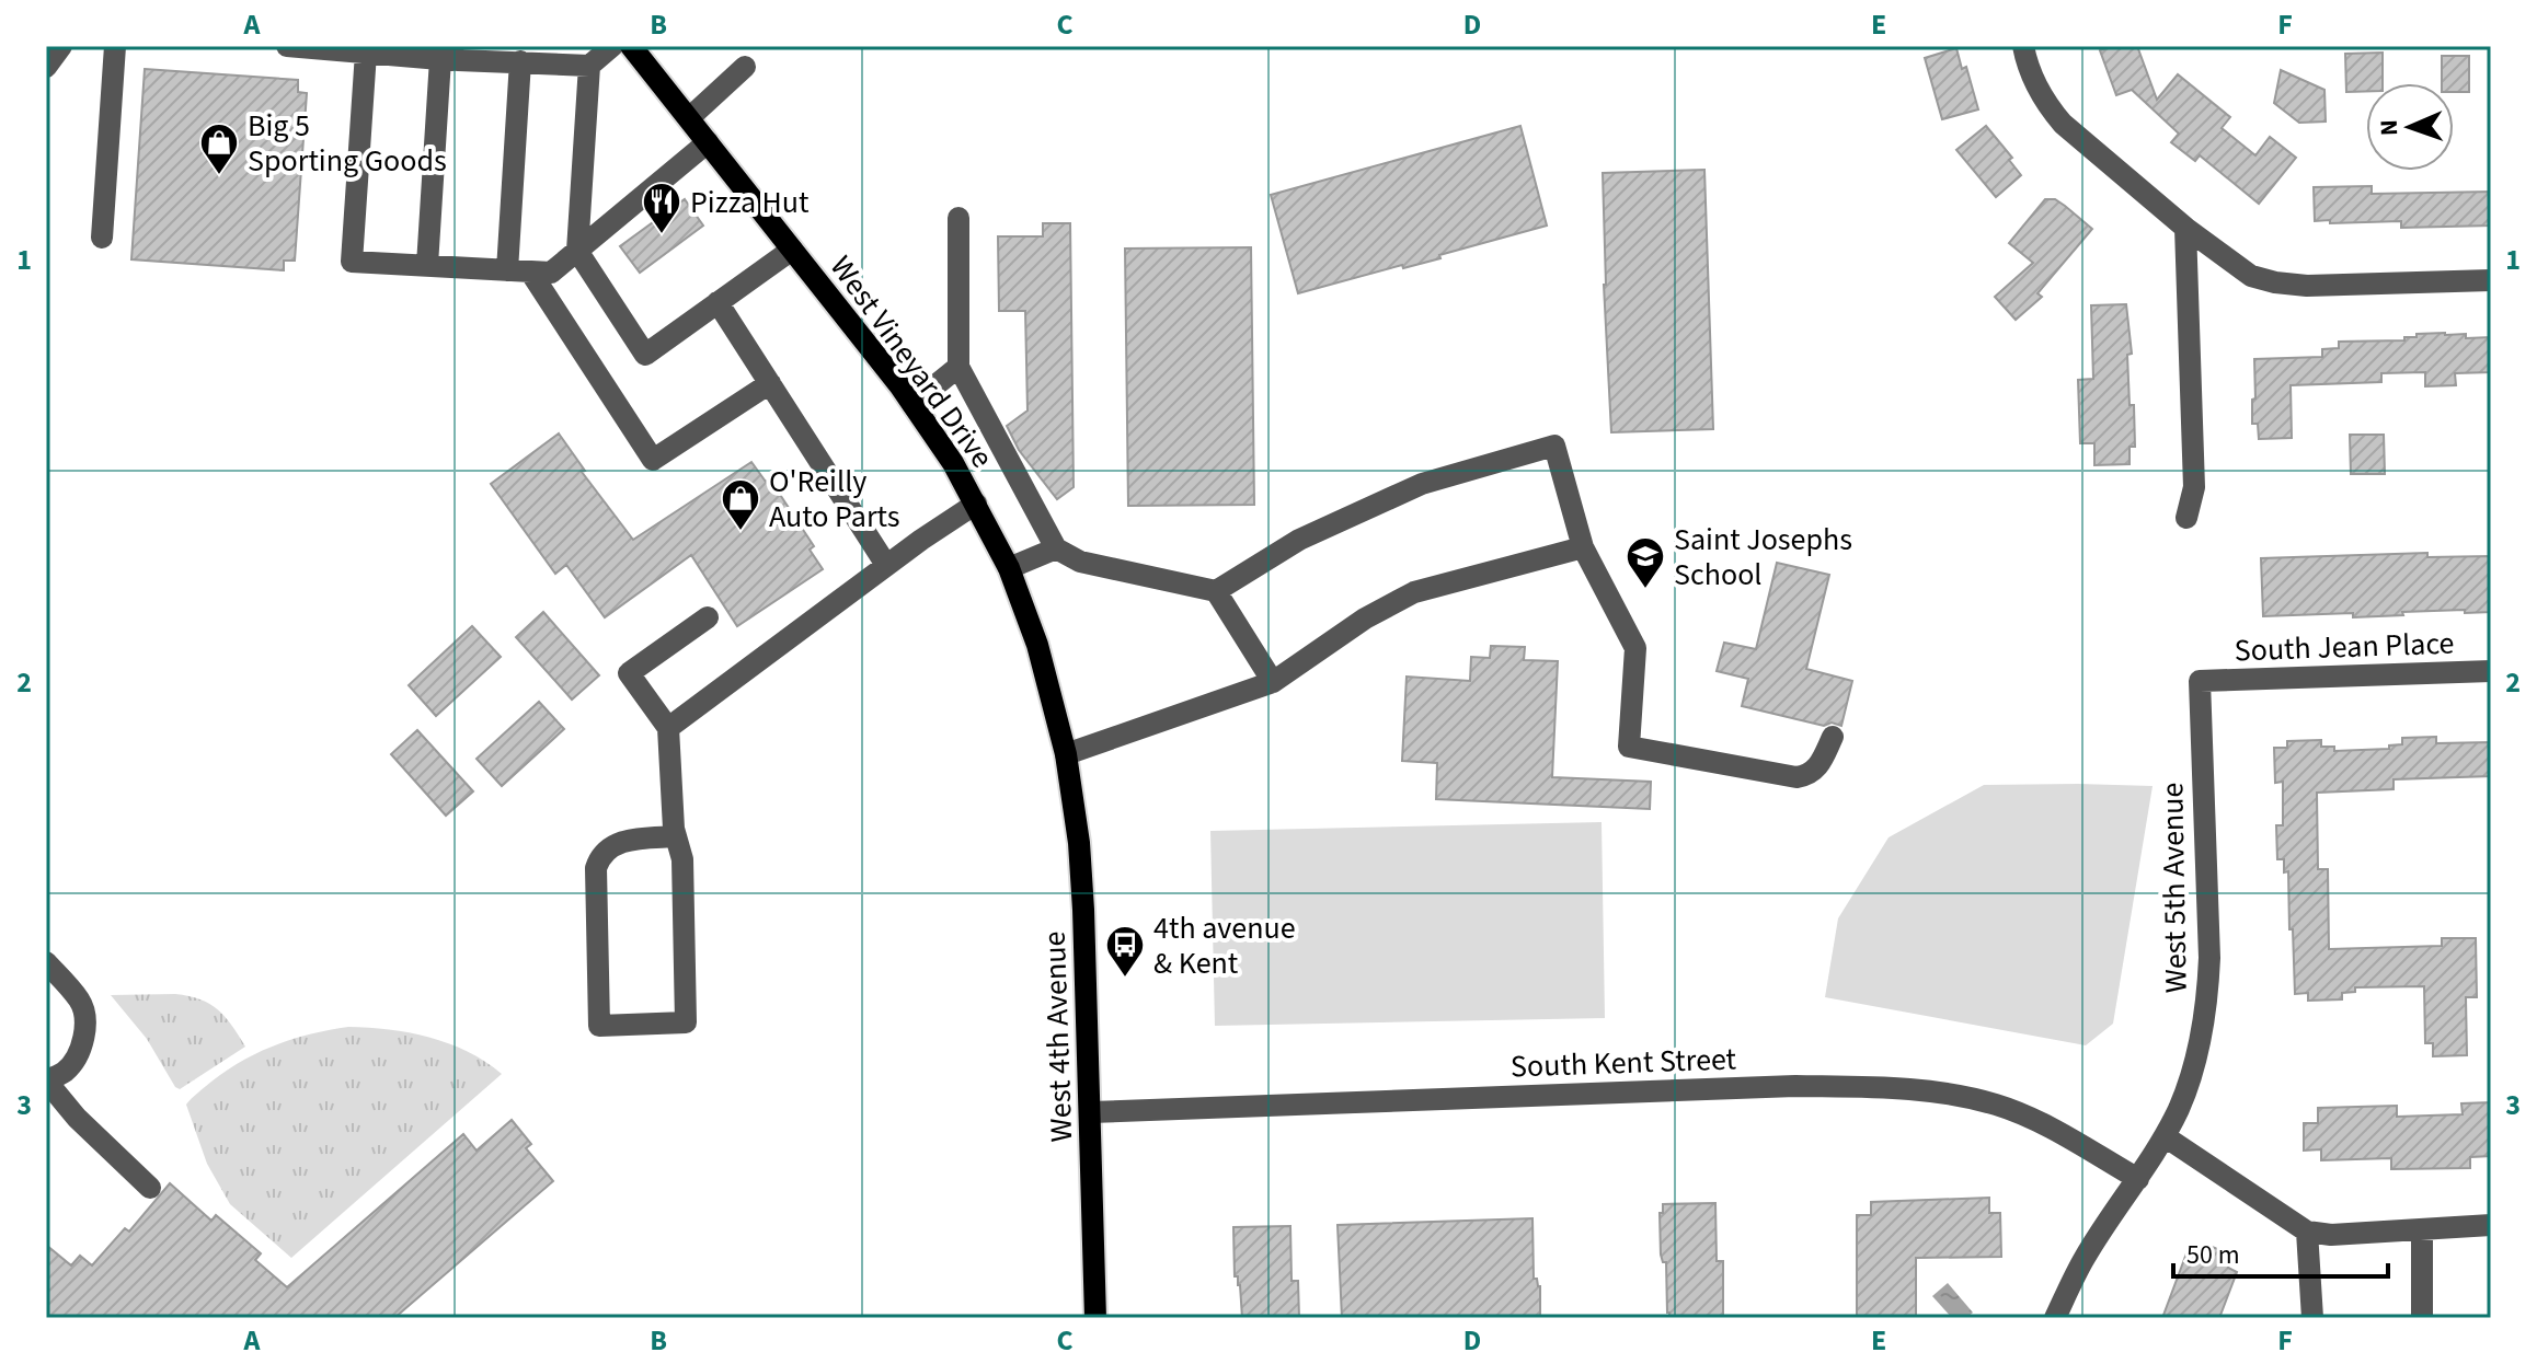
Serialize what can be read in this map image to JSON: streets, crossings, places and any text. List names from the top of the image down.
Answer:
{
  "streets": {
    "main road": ["West Vineyard Drive", "West 4th Avenue"],
    "street": ["South Jean Place", "West 5th Avenue", "South Kent Street"]
  },
  "crossings": [
    ["West Vineyard Drive", "West 4th Avenue"],
    ["South Jean Place", "West 5th Avenue"],
    ["West 5th Avenue", "South Kent Street"],
    ["West 4th Avenue", "South Kent Street"]
  ],
  "places": {
    "shop": ["Big 5 Sporting Goods", "O'Reilly Auto Parts"],
    "restaurant": ["Pizza Hut"],
    "school or university": ["Saint Josephs School"],
    "bus stop": ["4th avenue & Kent"]
  },
  "scale_bar": "50 m",
  "north": "left",
  "grid": {
    "columns": [
      "A",
      "B",
      "C",
      "D",
      "E",
      "F"
    ],
    "rows": ["1", "2", "3"]
  }
}
